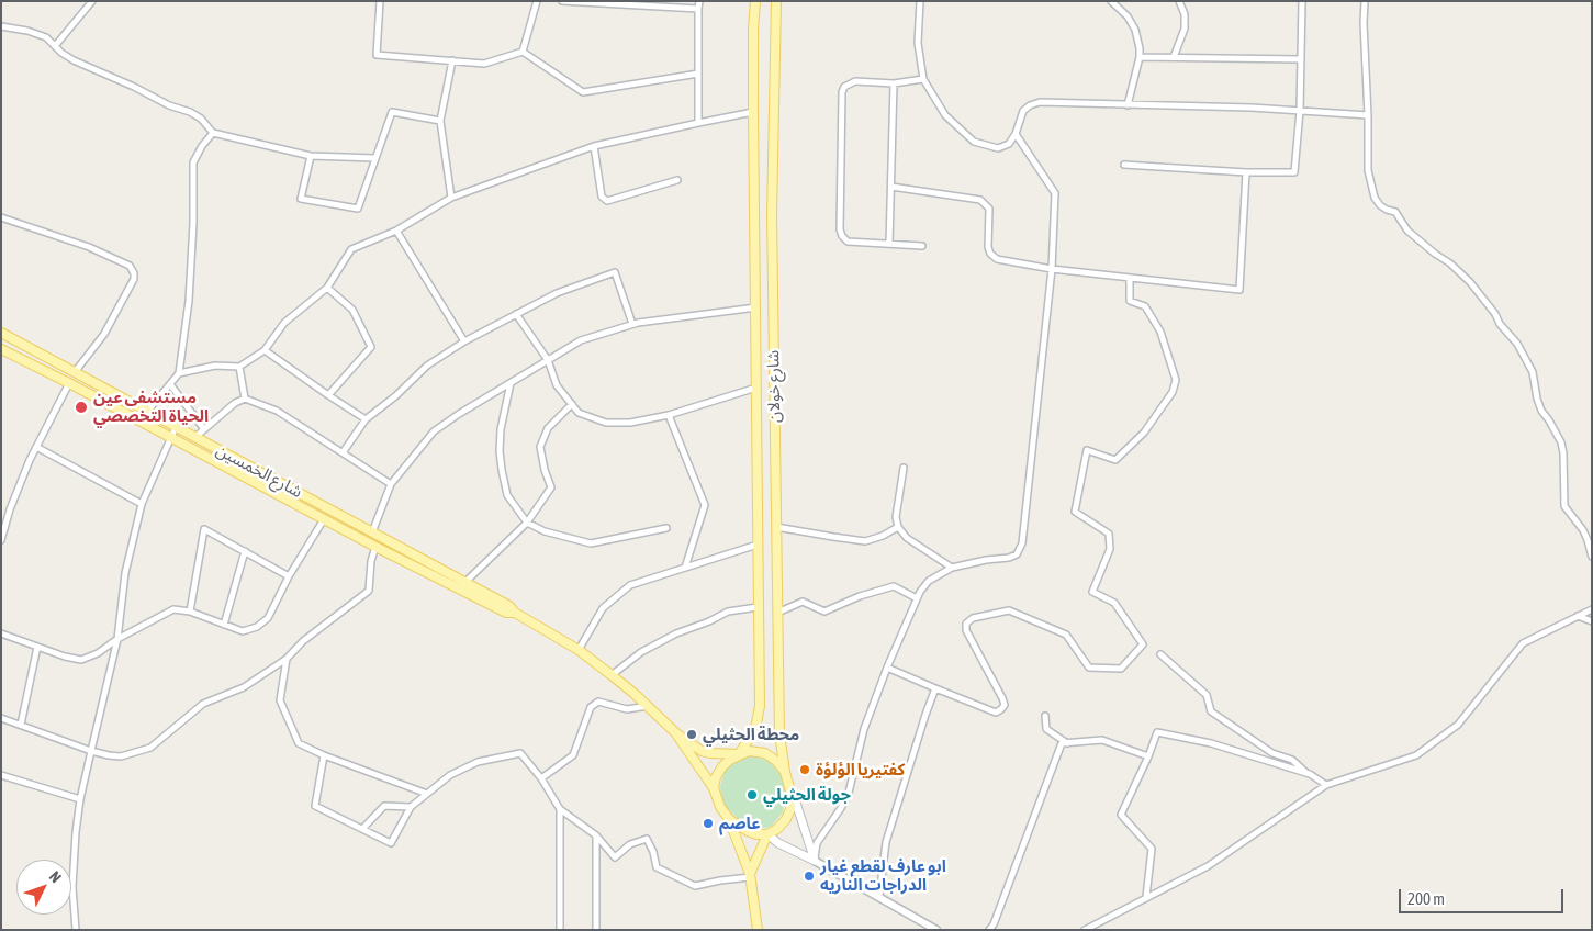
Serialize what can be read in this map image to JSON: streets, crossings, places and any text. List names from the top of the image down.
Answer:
{
  "streets": {
    "main road": ["شارع خولان", "شارع الخمسين"]
  },
  "crossings": [
    ["شارع خولان", "شارع الخمسين"]
  ],
  "places": [
    "مستشفى عين الحياة التخصصي",
    "محطة الحثيلي",
    "كفتيريا الؤلؤة",
    "جولة الحثيلي",
    "عاصم",
    "ابو عارف لقطع غيار الدراجات الناريه"
  ],
  "scale_bar": "200 m",
  "north": "top right"
}
